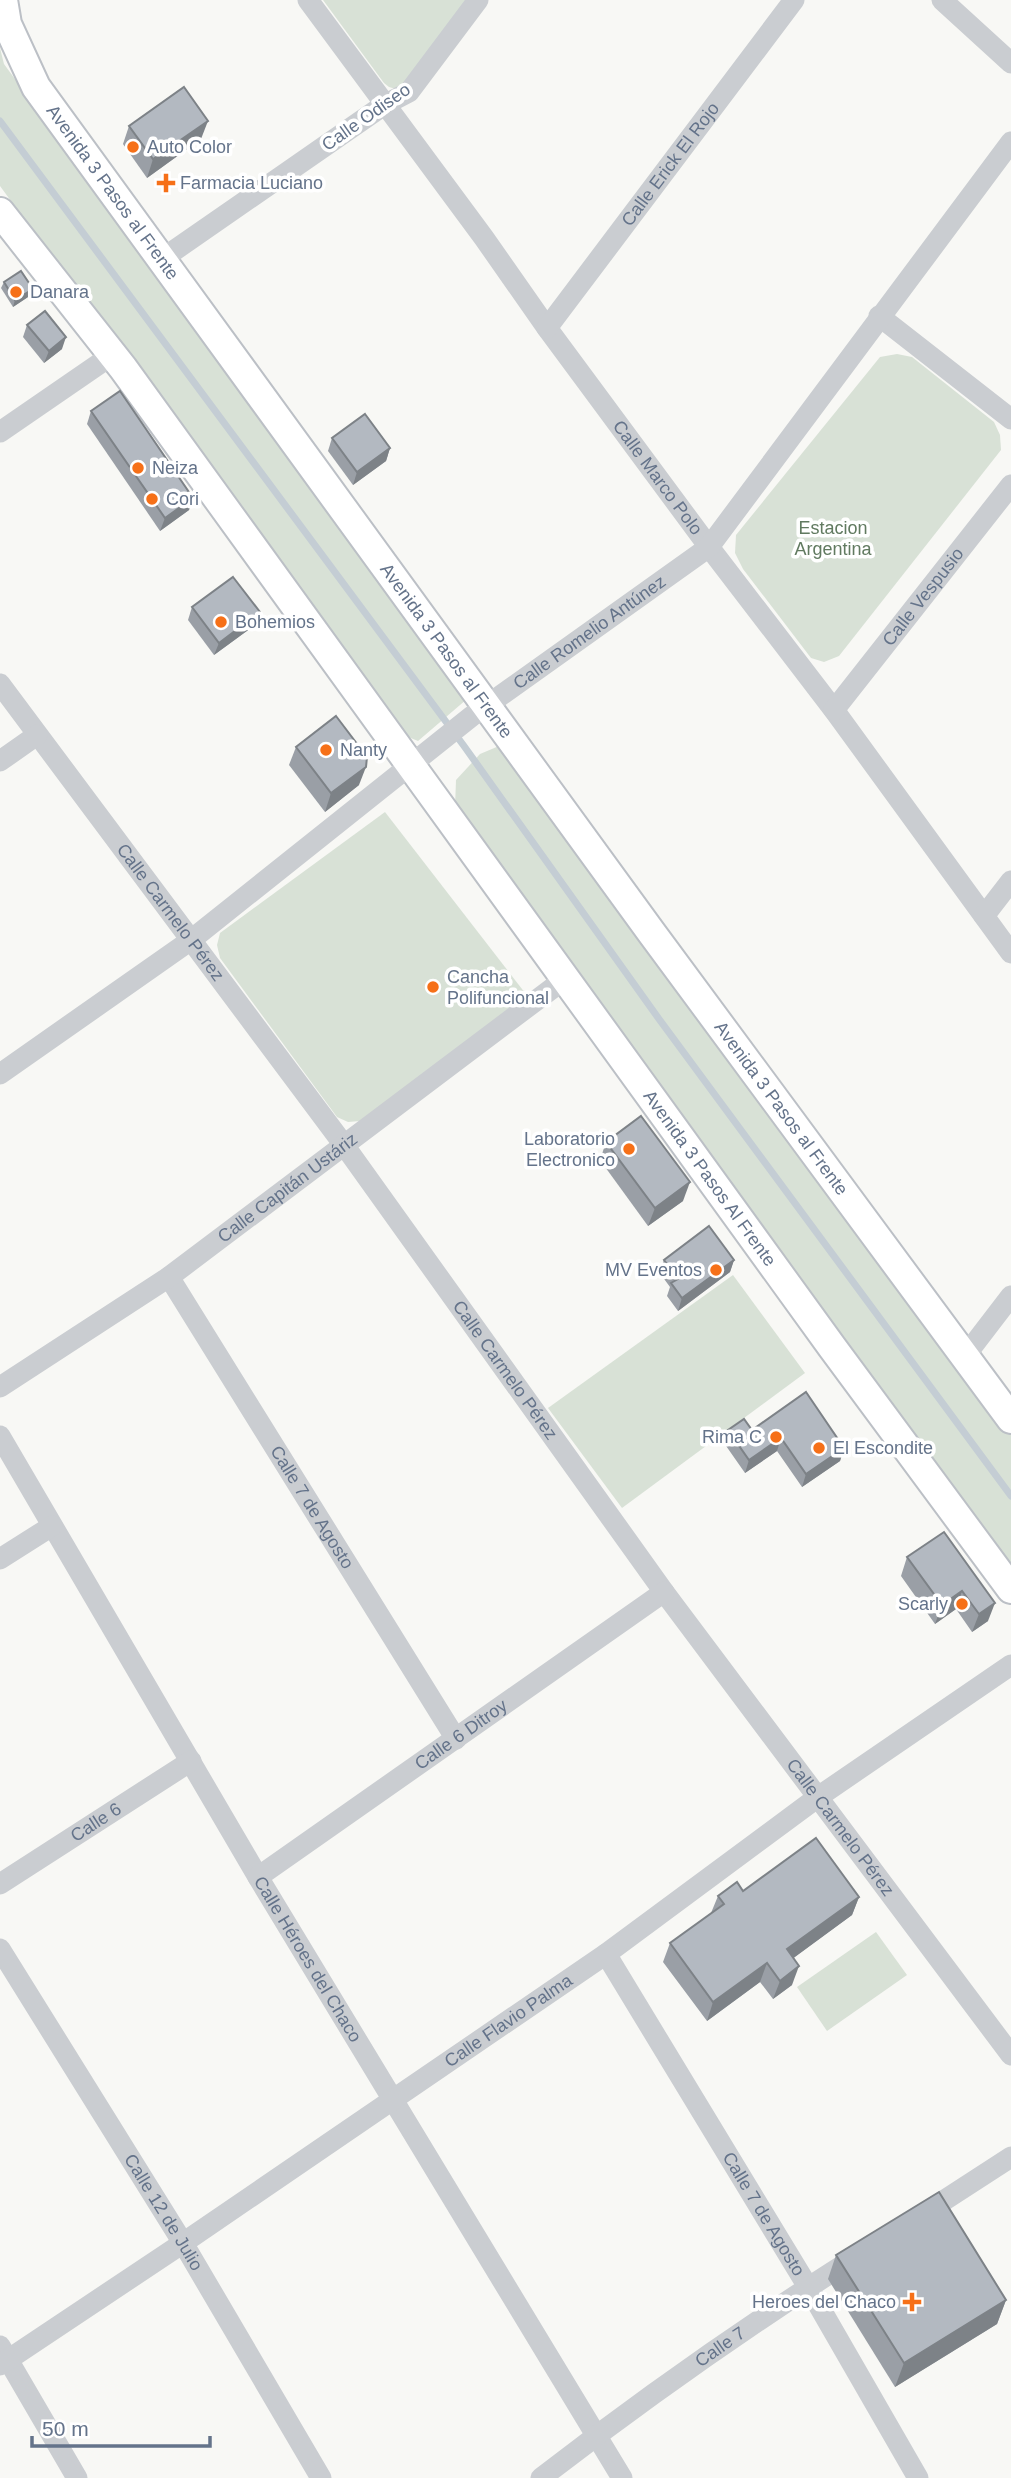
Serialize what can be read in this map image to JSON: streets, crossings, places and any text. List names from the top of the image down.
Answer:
{
  "streets": {
    "main road": ["Avenida 3 Pasos al Frente", "Avenida 3 Pasos Al Frente"],
    "street": [
      "Calle Odiseo",
      "Calle Erick El Rojo",
      "Calle Marco Polo",
      "Calle Vespusio",
      "Calle Romelio Antúnez",
      "Calle Carmelo Pérez",
      "Calle Capitán Ustáriz",
      "Calle 7 de Agosto",
      "Calle 6 Ditroy",
      "Calle 6",
      "Calle Héroes del Chaco",
      "Calle Flavio Palma",
      "Calle 12 de Julio",
      "Calle 7"
    ]
  },
  "crossings": [
    ["Calle Odiseo", "Avenida 3 Pasos al Frente"],
    ["Calle Odiseo", "Calle Marco Polo"],
    ["Calle Erick El Rojo", "Calle Marco Polo"],
    ["Avenida 3 Pasos al Frente", "Calle Romelio Antúnez"],
    ["Calle Marco Polo", "Calle Vespusio"],
    ["Calle Marco Polo", "Calle Romelio Antúnez"],
    ["Calle Romelio Antúnez", "Calle Carmelo Pérez"],
    ["Calle Romelio Antúnez", "Avenida 3 Pasos Al Frente"],
    ["Calle Carmelo Pérez", "Calle Capitán Ustáriz"],
    ["Calle Carmelo Pérez", "Calle 6 Ditroy"],
    ["Calle Carmelo Pérez", "Calle Flavio Palma"],
    ["Avenida 3 Pasos Al Frente", "Calle Capitán Ustáriz"],
    ["Calle Capitán Ustáriz", "Calle 7 de Agosto"],
    ["Calle 7 de Agosto", "Calle 6 Ditroy"],
    ["Calle 7 de Agosto", "Calle Flavio Palma"],
    ["Calle 7 de Agosto", "Calle 7"],
    ["Calle 6 Ditroy", "Calle Héroes del Chaco"],
    ["Calle 6", "Calle Héroes del Chaco"],
    ["Calle Héroes del Chaco", "Calle Flavio Palma"],
    ["Calle Héroes del Chaco", "Calle 7"],
    ["Calle Flavio Palma", "Calle 12 de Julio"]
  ],
  "parks": ["Estacion Argentina"],
  "places": {
    "other": [
      "Auto Color",
      "Danara",
      "Neiza",
      "Cori",
      "Bohemios",
      "Nanty",
      "Cancha Polifuncional",
      "Laboratorio Electronico",
      "MV Eventos",
      "Rima C",
      "El Escondite",
      "Scarly"
    ],
    "health": ["Farmacia Luciano", "Heroes del Chaco"]
  },
  "scale_bar": "50 m"
}
